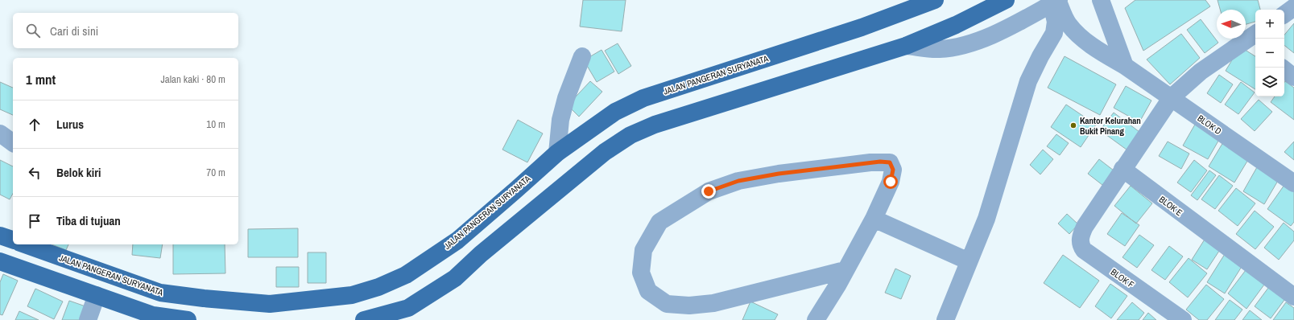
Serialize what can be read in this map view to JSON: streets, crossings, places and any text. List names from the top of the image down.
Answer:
{
  "streets": {
    "main road": ["JALAN PANGERAN SURYANATA"],
    "street": ["BLOK D", "BLOK E", "BLOK F"]
  },
  "crossings": [
    ["BLOK D", "BLOK F"],
    ["BLOK E", "BLOK F"]
  ],
  "places": ["Kantor Kelurahan Bukit Pinang"],
  "north": "left",
  "page": {
    "map_buttons": ["+", "−"],
    "search": "Cari di sini",
    "heading": ["1 mnt", "Jalan kaki · 80 m"],
    "list": [
      ["Lurus", "10 m"],
      ["Belok kiri", "70 m"],
      "Tiba di tujuan"
    ]
  }
}
